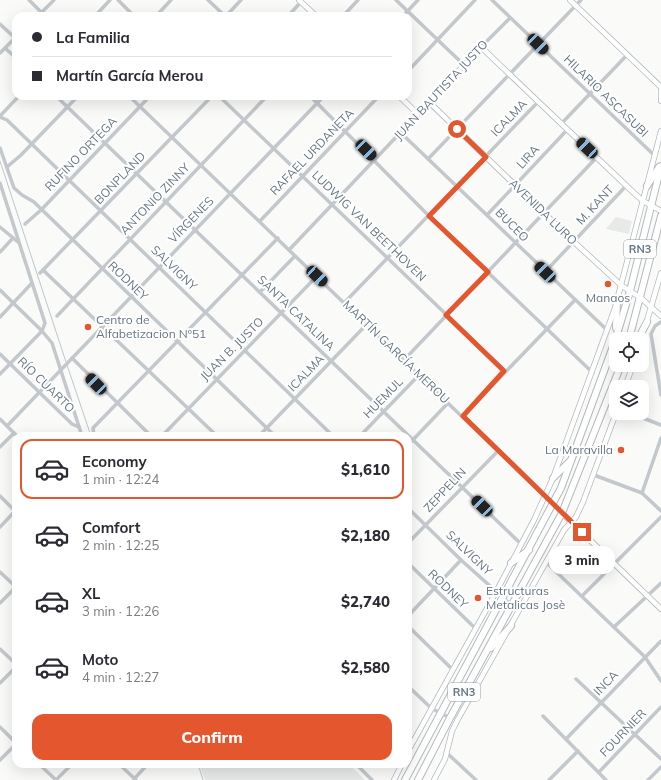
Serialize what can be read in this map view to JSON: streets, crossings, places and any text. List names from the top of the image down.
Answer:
{
  "streets": {
    "highway": ["RN3"],
    "street": [
      "JUAN BAUTISTA JUSTO",
      "HILARIO ASCASUBI",
      "ICALMA",
      "RAFAEL URDANETA",
      "RUFINO ORTEGA",
      "LIRA",
      "BONPLAND",
      "ANTONIO ZINNY",
      "M. KANT",
      "AVENIDA LURO",
      "VÍRGENES",
      "BUCEO",
      "LUDWIG VAN BEETHOVEN",
      "SALVIGNY",
      "RODNEY",
      "SANTA CATALINA",
      "JUAN B. JUSTO",
      "MARTÍN GARCÍA MEROU",
      "RÍO CUARTO",
      "HUEMUL",
      "ZEPPELIN",
      "INCA",
      "FOURNIER"
    ]
  },
  "crossings": [
    ["JUAN BAUTISTA JUSTO", "HILARIO ASCASUBI"],
    ["JUAN BAUTISTA JUSTO", "AVENIDA LURO"],
    ["JUAN BAUTISTA JUSTO", "BUCEO"],
    ["JUAN BAUTISTA JUSTO", "LUDWIG VAN BEETHOVEN"],
    ["JUAN BAUTISTA JUSTO", "MARTÍN GARCÍA MEROU"],
    ["ICALMA", "AVENIDA LURO"],
    ["ICALMA", "BUCEO"],
    ["ICALMA", "LUDWIG VAN BEETHOVEN"],
    ["ICALMA", "SALVIGNY"],
    ["ICALMA", "RODNEY"],
    ["ICALMA", "SANTA CATALINA"],
    ["ICALMA", "MARTÍN GARCÍA MEROU"],
    ["RAFAEL URDANETA", "LUDWIG VAN BEETHOVEN"],
    ["RAFAEL URDANETA", "MARTÍN GARCÍA MEROU"],
    ["RUFINO ORTEGA", "SALVIGNY"],
    ["RUFINO ORTEGA", "RODNEY"],
    ["RUFINO ORTEGA", "SANTA CATALINA"],
    ["RUFINO ORTEGA", "MARTÍN GARCÍA MEROU"],
    ["LIRA", "AVENIDA LURO"],
    ["LIRA", "BUCEO"],
    ["BONPLAND", "ANTONIO ZINNY"],
    ["BONPLAND", "SALVIGNY"],
    ["BONPLAND", "RODNEY"],
    ["BONPLAND", "SANTA CATALINA"],
    ["BONPLAND", "MARTÍN GARCÍA MEROU"],
    ["ANTONIO ZINNY", "LUDWIG VAN BEETHOVEN"],
    ["ANTONIO ZINNY", "SALVIGNY"],
    ["ANTONIO ZINNY", "RODNEY"],
    ["ANTONIO ZINNY", "SANTA CATALINA"],
    ["ANTONIO ZINNY", "MARTÍN GARCÍA MEROU"],
    ["M. KANT", "AVENIDA LURO"],
    ["M. KANT", "BUCEO"],
    ["AVENIDA LURO", "RN3"],
    ["AVENIDA LURO", "HUEMUL"],
    ["VÍRGENES", "LUDWIG VAN BEETHOVEN"],
    ["VÍRGENES", "SALVIGNY"],
    ["VÍRGENES", "RODNEY"],
    ["VÍRGENES", "SANTA CATALINA"],
    ["VÍRGENES", "MARTÍN GARCÍA MEROU"],
    ["BUCEO", "HUEMUL"],
    ["LUDWIG VAN BEETHOVEN", "HUEMUL"],
    ["RN3", "SALVIGNY"],
    ["RN3", "MARTÍN GARCÍA MEROU"],
    ["SALVIGNY", "JUAN B. JUSTO"],
    ["SALVIGNY", "ZEPPELIN"],
    ["RODNEY", "JUAN B. JUSTO"],
    ["SANTA CATALINA", "JUAN B. JUSTO"],
    ["SANTA CATALINA", "HUEMUL"],
    ["SANTA CATALINA", "ZEPPELIN"],
    ["JUAN B. JUSTO", "MARTÍN GARCÍA MEROU"],
    ["MARTÍN GARCÍA MEROU", "HUEMUL"],
    ["MARTÍN GARCÍA MEROU", "ZEPPELIN"]
  ],
  "places": [
    "Manaos",
    "Centro de Alfabetizacion Nº51",
    "La Maravilla",
    "Estructuras Metalicas Josè"
  ],
  "page": {
    "banner": ["La Familia", "Martín García Merou"],
    "list": [
      {
        "name": "Economy",
        "note": "1 min · 12:24",
        "value": "$1,610"
      },
      {
        "name": "Comfort",
        "note": "2 min · 12:25",
        "value": "$2,180"
      },
      {
        "name": "XL",
        "note": "3 min · 12:26",
        "value": "$2,740"
      },
      {
        "name": "Moto",
        "note": "4 min · 12:27",
        "value": "$2,580"
      }
    ],
    "bubble": "3 min",
    "buttons": "Confirm"
  }
}
